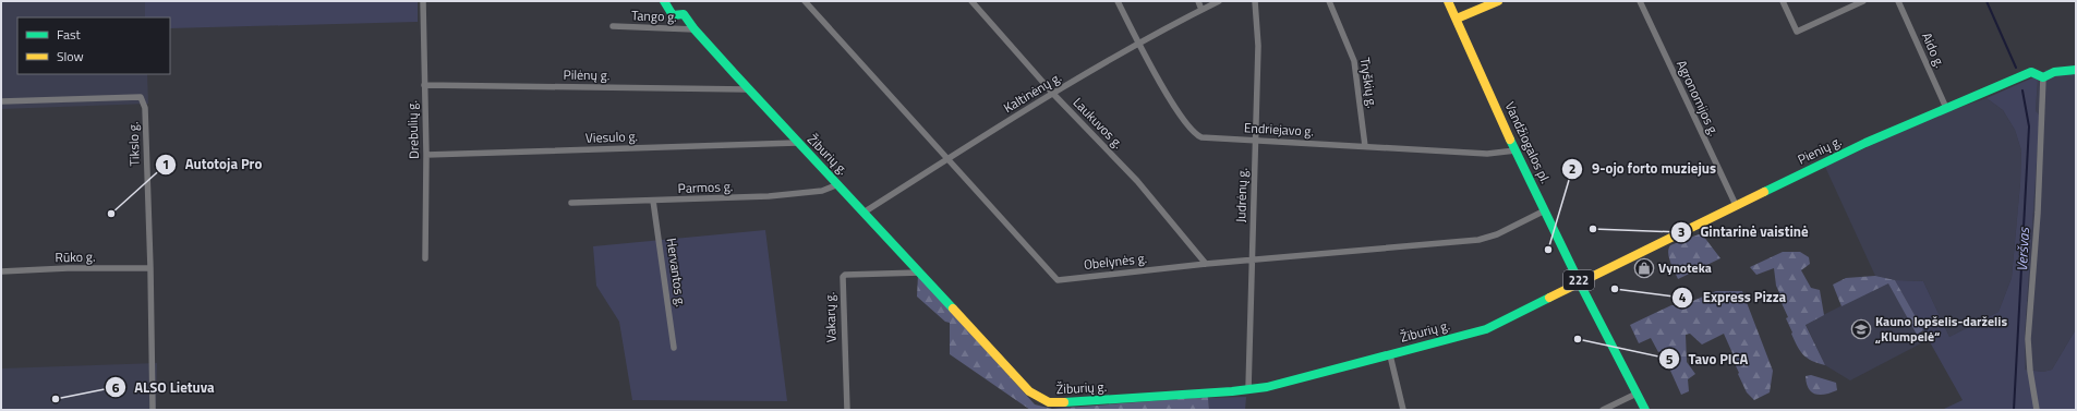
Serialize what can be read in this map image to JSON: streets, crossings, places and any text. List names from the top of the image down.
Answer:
{
  "streets": {
    "street": [
      "Tango g.",
      "Aido g.",
      "Pilėnų g.",
      "Tryškių g.",
      "Kaltinėnų g.",
      "Agronomijos g.",
      "Laukuvos g.",
      "Drebulių g.",
      "Endriejavo g.",
      "Viesulo g.",
      "Vandžiogalos pl.",
      "Tikslo g.",
      "Pienių g.",
      "Žiburių g.",
      "Parmos g.",
      "Judrėnų g.",
      "Rūko g.",
      "Obelynės g.",
      "Hervantos g.",
      "222",
      "Vakarų g."
    ]
  },
  "crossings": [
    ["Tango g.", "Žiburių g."],
    ["Aido g.", "Pienių g."],
    ["Pilėnų g.", "Drebulių g."],
    ["Pilėnų g.", "Žiburių g."],
    ["Tryškių g.", "Endriejavo g."],
    ["Kaltinėnų g.", "Laukuvos g."],
    ["Kaltinėnų g.", "Endriejavo g."],
    ["Kaltinėnų g.", "Žiburių g."],
    ["Kaltinėnų g.", "Obelynės g."],
    ["Agronomijos g.", "Pienių g."],
    ["Laukuvos g.", "Obelynės g."],
    ["Drebulių g.", "Viesulo g."],
    ["Endriejavo g.", "Vandžiogalos pl."],
    ["Endriejavo g.", "Judrėnų g."],
    ["Viesulo g.", "Žiburių g."],
    ["Vandžiogalos pl.", "Pienių g."],
    ["Vandžiogalos pl.", "Žiburių g."],
    ["Vandžiogalos pl.", "Obelynės g."],
    ["Tikslo g.", "Rūko g."],
    ["Pienių g.", "Žiburių g."],
    ["Žiburių g.", "Parmos g."],
    ["Žiburių g.", "Judrėnų g."],
    ["Žiburių g.", "Vakarų g."],
    ["Parmos g.", "Hervantos g."],
    ["Judrėnų g.", "Obelynės g."]
  ],
  "water": ["Veršvas"],
  "places": {
    "other": [
      "Autotoja Pro",
      "Gintarinė vaistinė",
      "9-ojo forto muziejus",
      "Express Pizza",
      "Tavo PICA",
      "ALSO Lietuva"
    ],
    "shop": ["Vynoteka"],
    "school or university": ["Kauno lopšelis-darželis „Klumpelė“"]
  },
  "legend": ["Fast", "Slow"]
}
